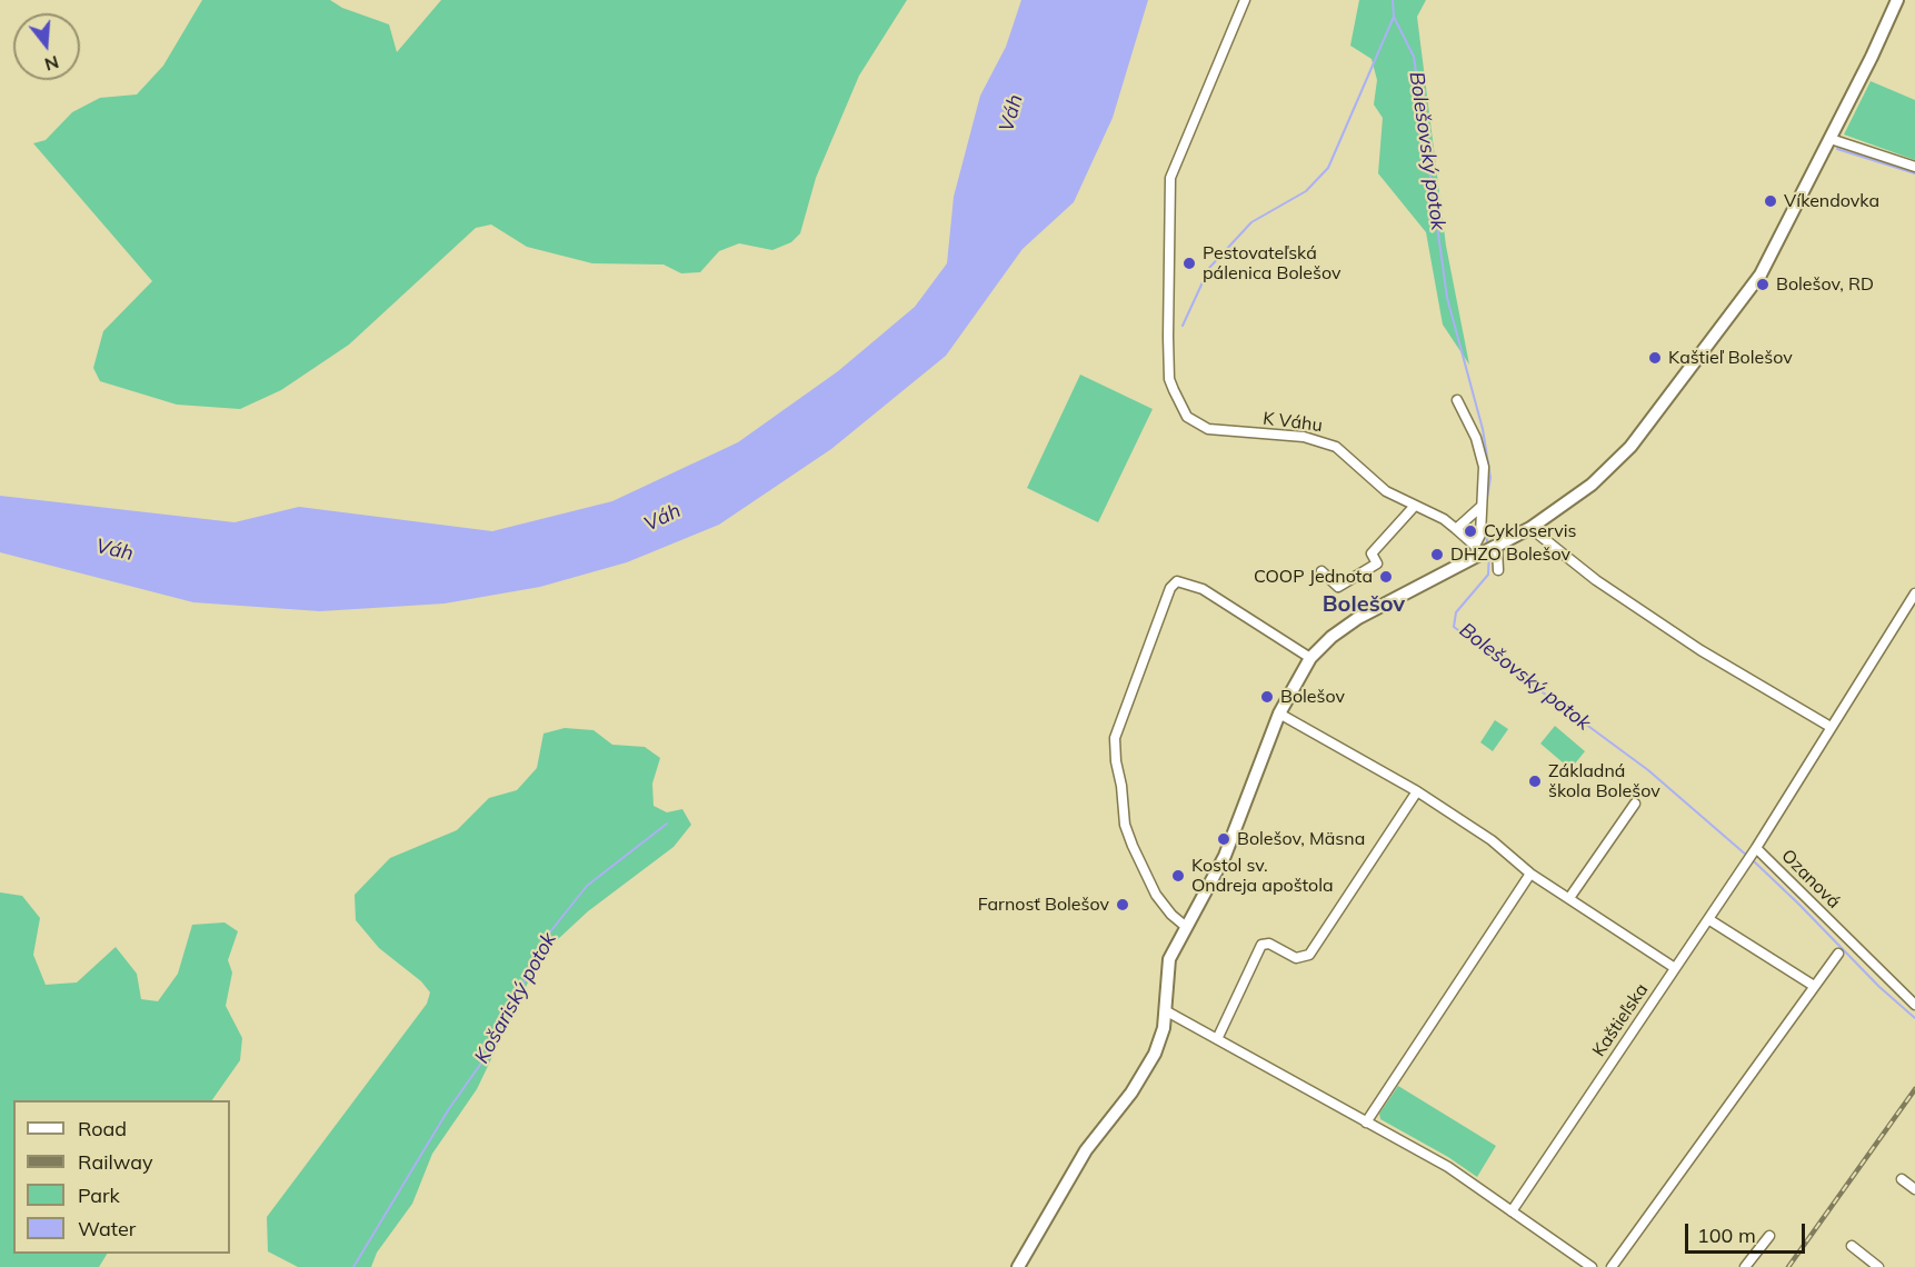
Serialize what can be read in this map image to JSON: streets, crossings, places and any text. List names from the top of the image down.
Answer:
{
  "streets": {
    "street": ["K Váhu", "Ozanová", "Kaštieľska"]
  },
  "crossings": [
    ["Ozanová", "Kaštieľska"]
  ],
  "districts": ["Bolešov"],
  "water": ["Váh", "Bolešovský potok", "Košariský potok"],
  "places": [
    "Víkendovka",
    "Pestovateľská pálenica Bolešov",
    "Bolešov, RD",
    "Kaštieľ Bolešov",
    "Cykloservis",
    "DHZO Bolešov",
    "COOP Jednota",
    "Bolešov",
    "Základná škola Bolešov",
    "Bolešov, Mäsna",
    "Kostol sv. Ondreja apoštola",
    "Farnosť Bolešov"
  ],
  "legend": [
    "Road",
    "Railway",
    "Park",
    "Water"
  ],
  "scale_bar": "100 m",
  "north": "bottom"
}
